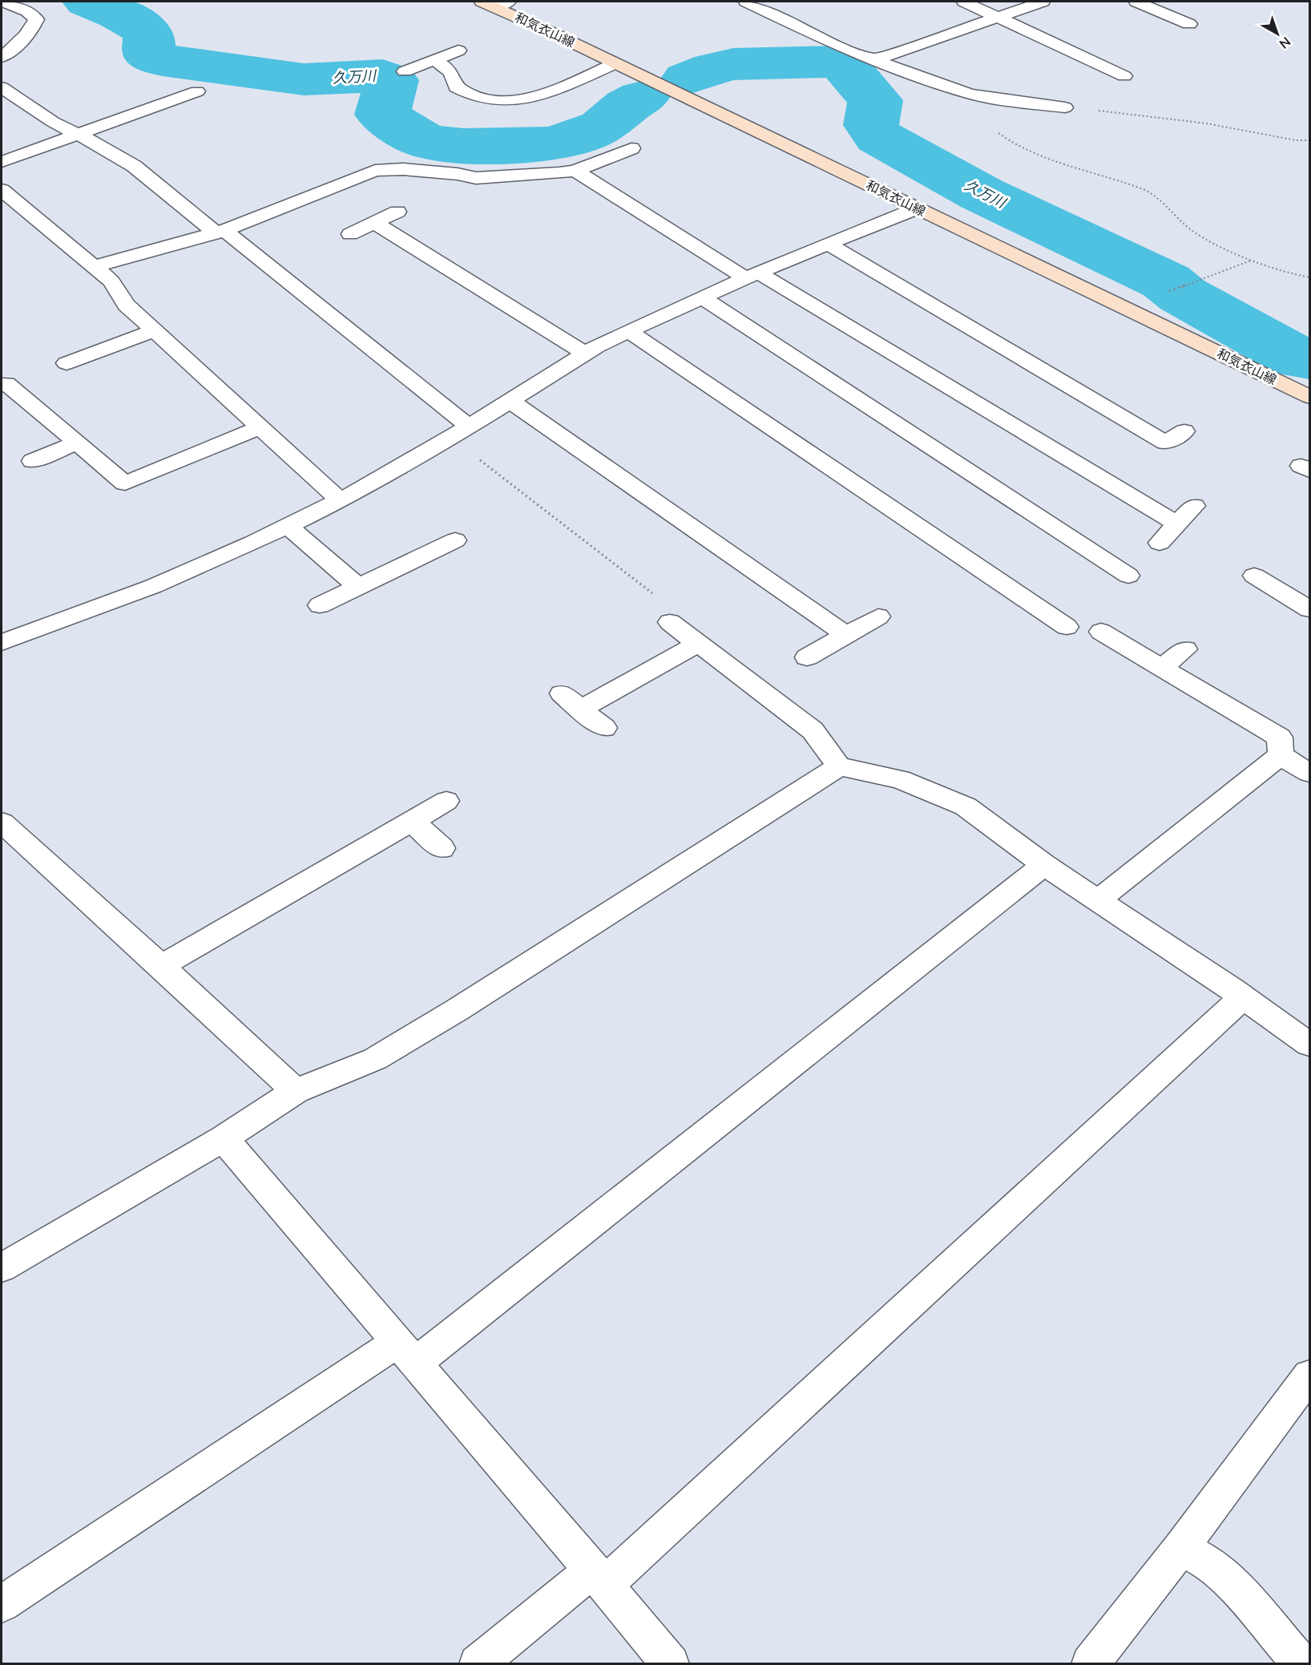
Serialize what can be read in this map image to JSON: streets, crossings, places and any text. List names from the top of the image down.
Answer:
{
  "streets": {
    "main road": ["和気衣山線"]
  },
  "water": ["久万川"],
  "north": "bottom right"
}
